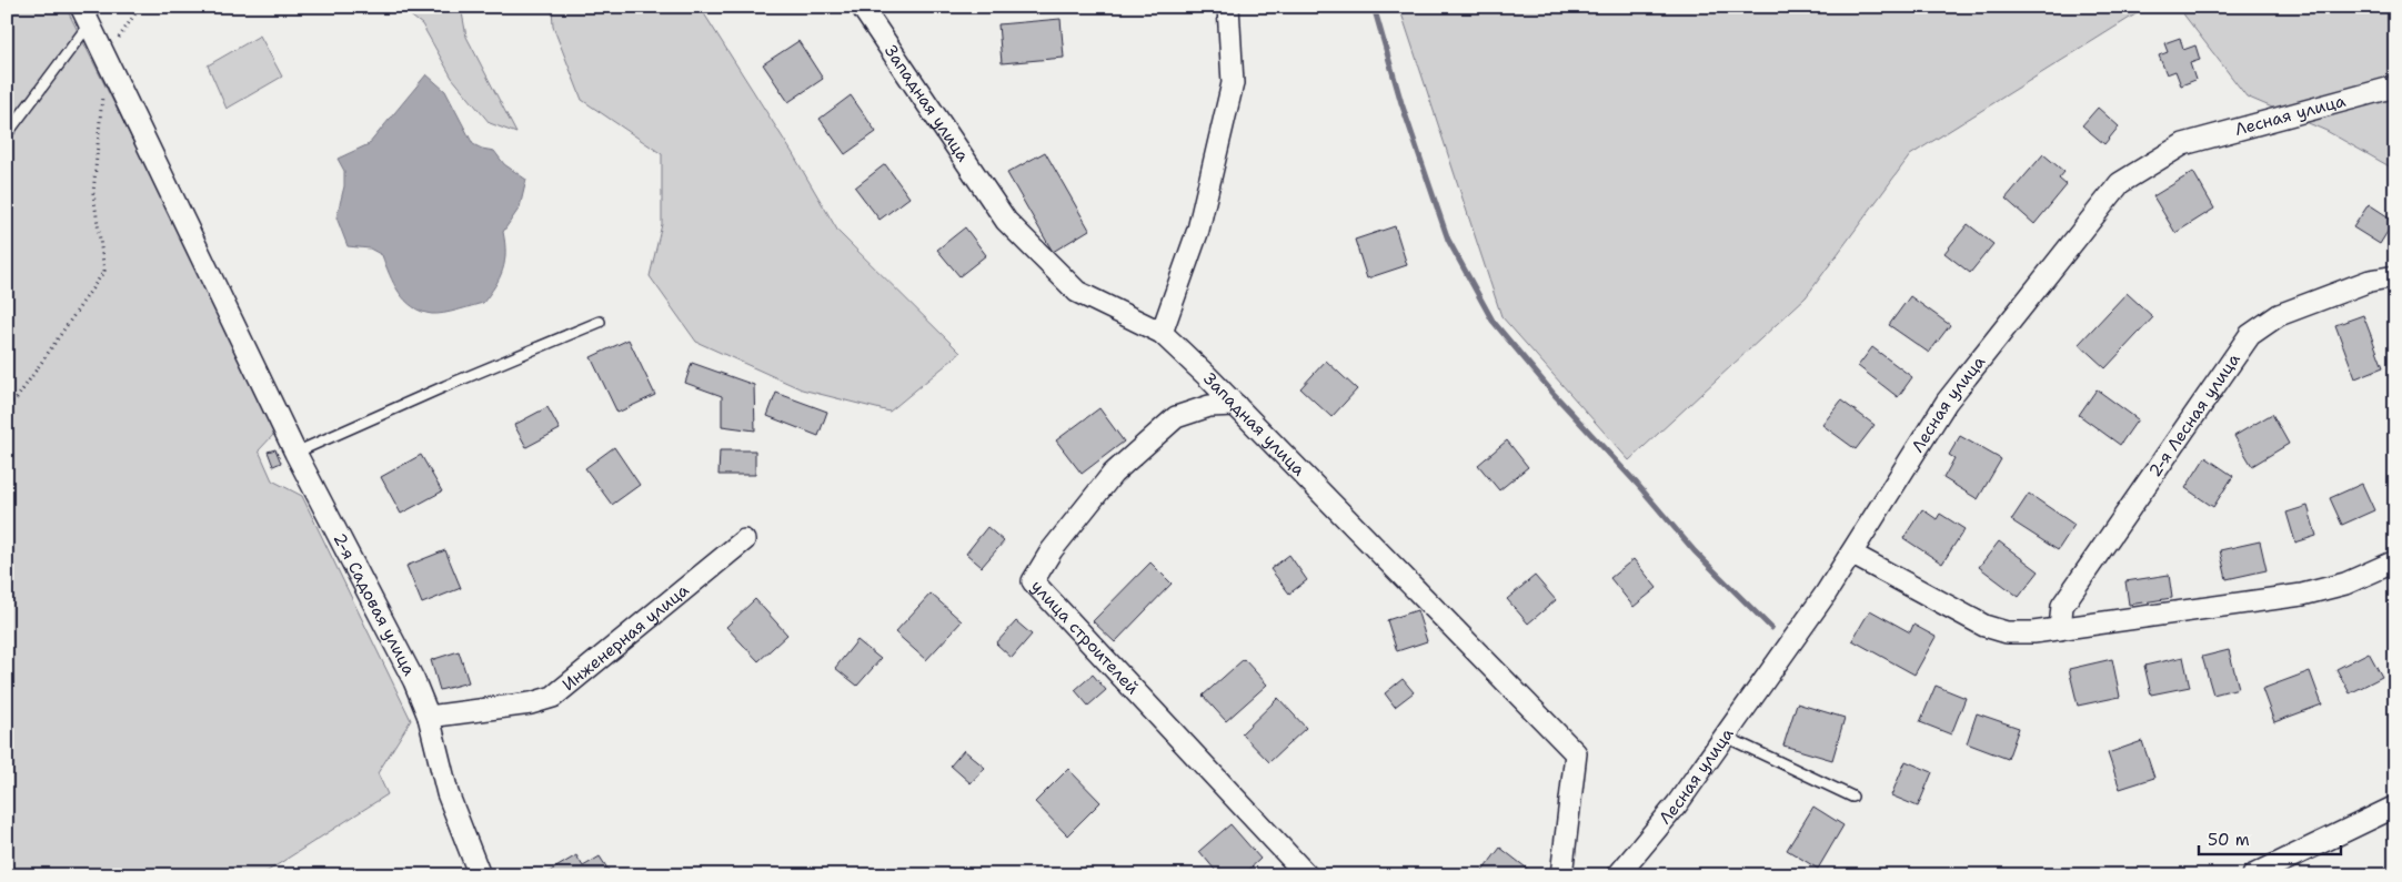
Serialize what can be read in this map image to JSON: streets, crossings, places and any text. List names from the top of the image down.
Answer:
{
  "streets": {
    "street": [
      "Западная улица",
      "Лесная улица",
      "2-я Лесная улица",
      "2-я Садовая улица",
      "Инженерная улица",
      "улица строителей"
    ]
  },
  "crossings": [
    ["Западная улица", "улица строителей"],
    ["2-я Садовая улица", "Инженерная улица"]
  ],
  "scale_bar": "50 m"
}
